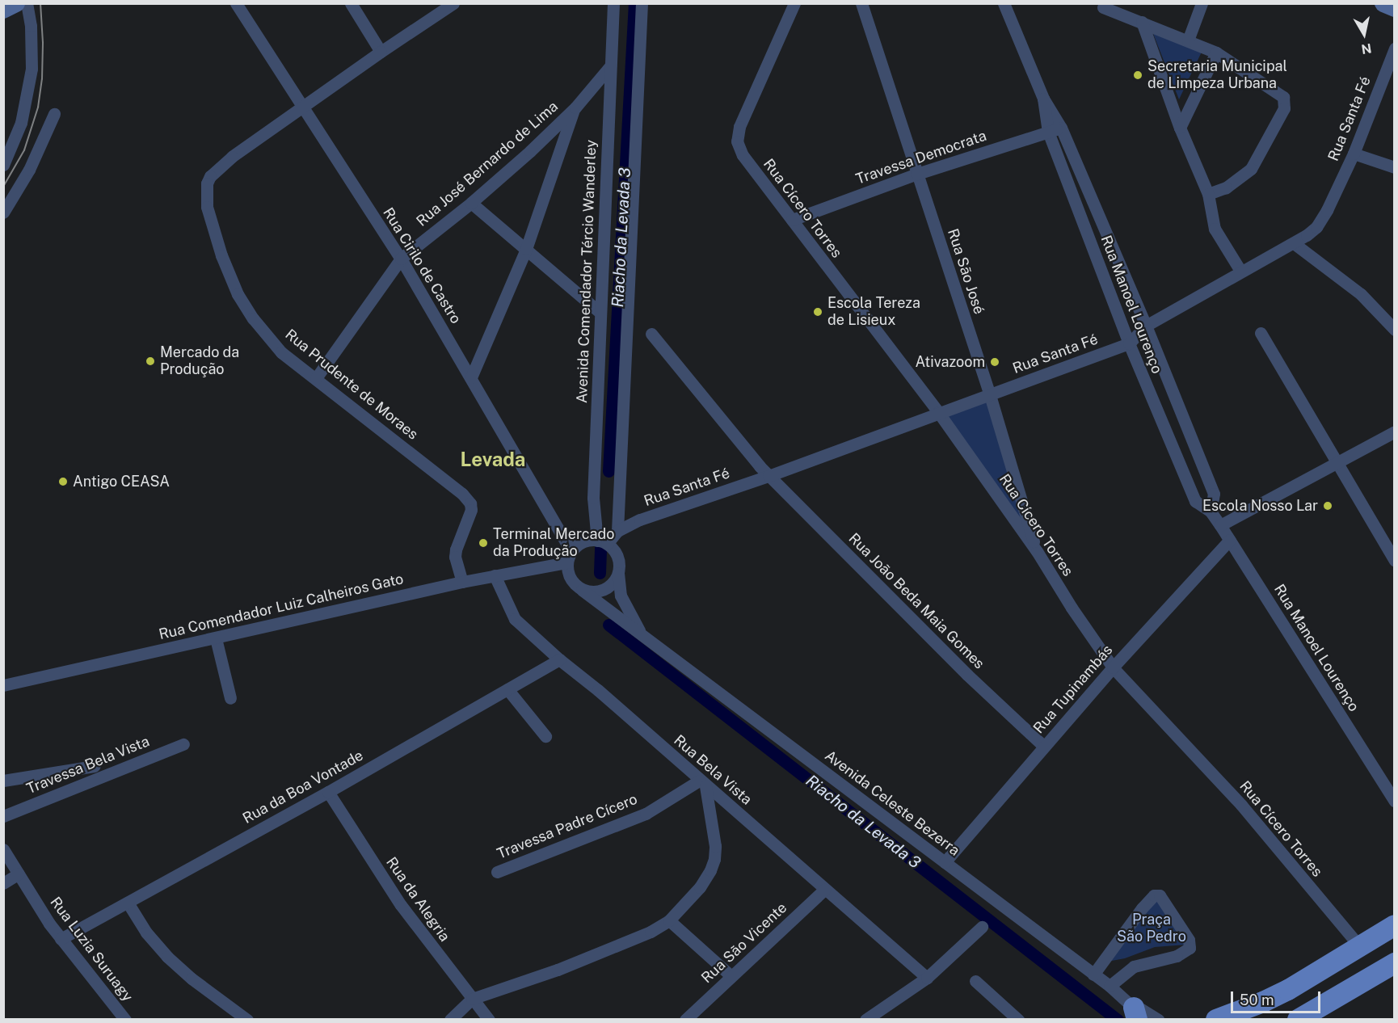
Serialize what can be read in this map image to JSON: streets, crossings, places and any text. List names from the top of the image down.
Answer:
{
  "streets": {
    "street": [
      "Rua Santa Fé",
      "Travessa Democrata",
      "Rua José Bernardo de Lima",
      "Rua Cícero Torres",
      "Rua Cirilo de Castro",
      "Avenida Comendador Tércio Wanderley",
      "Rua São José",
      "Rua Manoel Lourenço",
      "Rua Prudente de Moraes",
      "Rua João Beda Maia Gomes",
      "Rua Comendador Luiz Calheiros Gato",
      "Rua Tupinambás",
      "Travessa Bela Vista",
      "Rua Bela Vista",
      "Rua da Boa Vontade",
      "Avenida Celeste Bezerra",
      "Travessa Padre Cícero",
      "Rua da Alegria",
      "Rua São Vicente",
      "Rua Luzia Suruagy"
    ]
  },
  "crossings": [
    ["Rua Santa Fé", "Rua Cícero Torres"],
    ["Rua Santa Fé", "Rua Cirilo de Castro"],
    ["Rua Santa Fé", "Avenida Comendador Tércio Wanderley"],
    ["Rua Santa Fé", "Rua São José"],
    ["Rua Santa Fé", "Rua Manoel Lourenço"],
    ["Rua Santa Fé", "Rua João Beda Maia Gomes"],
    ["Rua Santa Fé", "Rua Comendador Luiz Calheiros Gato"],
    ["Rua Santa Fé", "Avenida Celeste Bezerra"],
    ["Travessa Democrata", "Rua Cícero Torres"],
    ["Travessa Democrata", "Rua São José"],
    ["Travessa Democrata", "Rua Manoel Lourenço"],
    ["Rua José Bernardo de Lima", "Rua Cirilo de Castro"],
    ["Rua José Bernardo de Lima", "Avenida Comendador Tércio Wanderley"],
    ["Rua José Bernardo de Lima", "Rua Prudente de Moraes"],
    ["Rua Cícero Torres", "Rua São José"],
    ["Rua Cícero Torres", "Rua Tupinambás"],
    ["Rua Cirilo de Castro", "Avenida Comendador Tércio Wanderley"],
    ["Rua Cirilo de Castro", "Rua Prudente de Moraes"],
    ["Rua Cirilo de Castro", "Rua Comendador Luiz Calheiros Gato"],
    ["Rua Cirilo de Castro", "Avenida Celeste Bezerra"],
    ["Avenida Comendador Tércio Wanderley", "Rua Comendador Luiz Calheiros Gato"],
    ["Avenida Comendador Tércio Wanderley", "Avenida Celeste Bezerra"],
    ["Rua Manoel Lourenço", "Rua Tupinambás"],
    ["Rua Prudente de Moraes", "Rua Comendador Luiz Calheiros Gato"],
    ["Rua João Beda Maia Gomes", "Rua Tupinambás"],
    ["Rua Comendador Luiz Calheiros Gato", "Rua Bela Vista"],
    ["Rua Comendador Luiz Calheiros Gato", "Avenida Celeste Bezerra"],
    ["Rua Tupinambás", "Avenida Celeste Bezerra"],
    ["Rua Bela Vista", "Rua da Boa Vontade"],
    ["Rua Bela Vista", "Travessa Padre Cícero"],
    ["Rua Bela Vista", "Rua São Vicente"],
    ["Rua da Boa Vontade", "Rua da Alegria"],
    ["Rua da Boa Vontade", "Rua Luzia Suruagy"]
  ],
  "districts": ["Levada"],
  "water": ["Riacho da Levada 3"],
  "parks": ["Praça São Pedro"],
  "places": [
    "Secretaria Municipal de Limpeza Urbana",
    "Escola Tereza de Lisieux",
    "Mercado da Produção",
    "Ativazoom",
    "Antigo CEASA",
    "Escola Nosso Lar",
    "Terminal Mercado da Produção"
  ],
  "scale_bar": "50 m",
  "north": "bottom"
}
